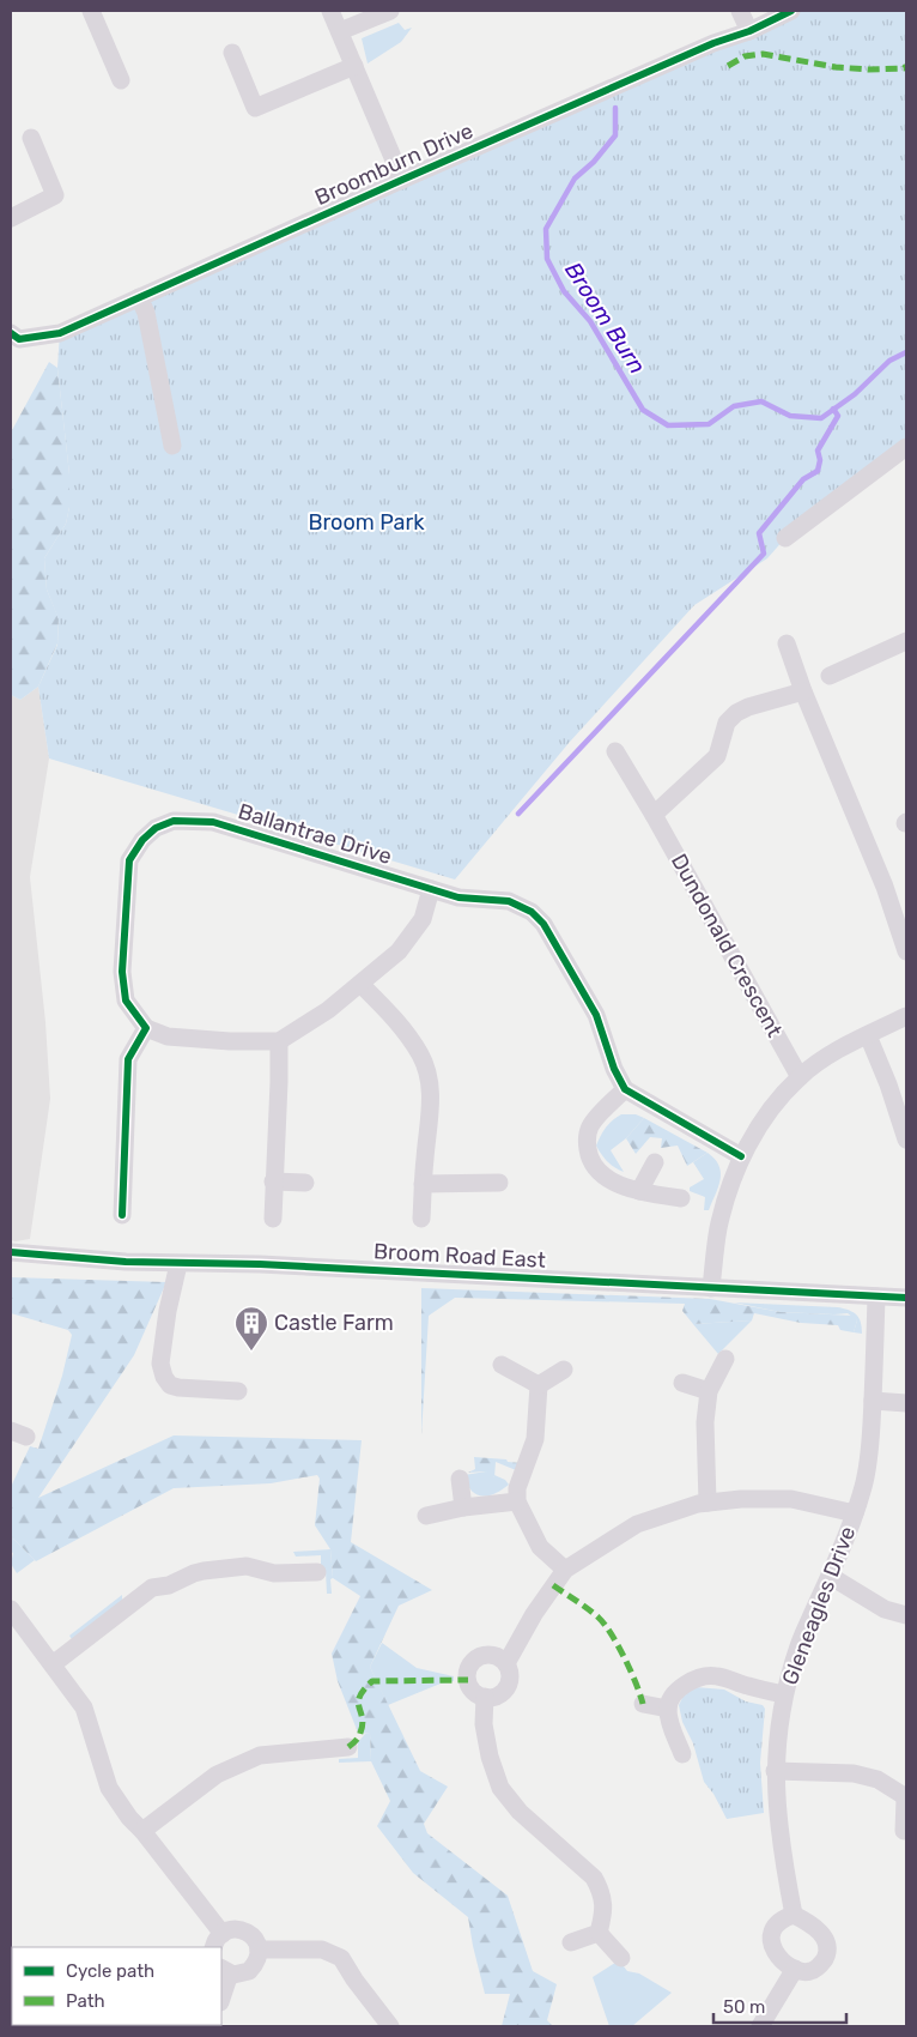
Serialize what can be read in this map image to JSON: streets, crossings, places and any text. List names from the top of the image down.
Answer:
{
  "streets": {
    "street": [
      "Broomburn Drive",
      "Ballantrae Drive",
      "Dundonald Crescent",
      "Broom Road East",
      "Gleneagles Drive"
    ]
  },
  "crossings": [
    ["Broom Road East", "Gleneagles Drive"]
  ],
  "water": ["Broom Burn"],
  "parks": ["Broom Park"],
  "places": {
    "building": ["Castle Farm"]
  },
  "legend": ["Cycle path", "Path"],
  "scale_bar": "50 m"
}
